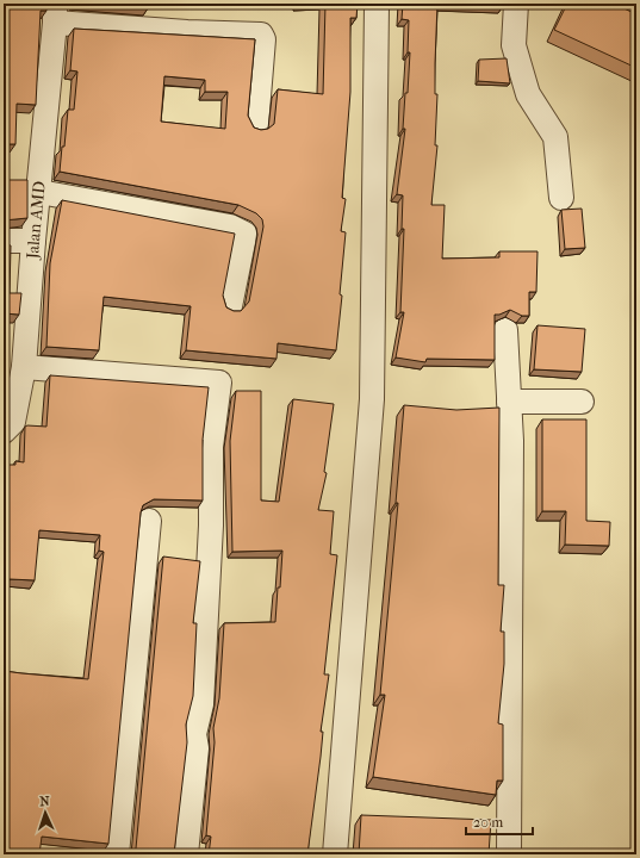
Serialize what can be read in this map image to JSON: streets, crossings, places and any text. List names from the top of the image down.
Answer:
{
  "streets": {
    "street": ["Jalan AMD"]
  },
  "scale_bar": "20 m",
  "north": "top"
}
